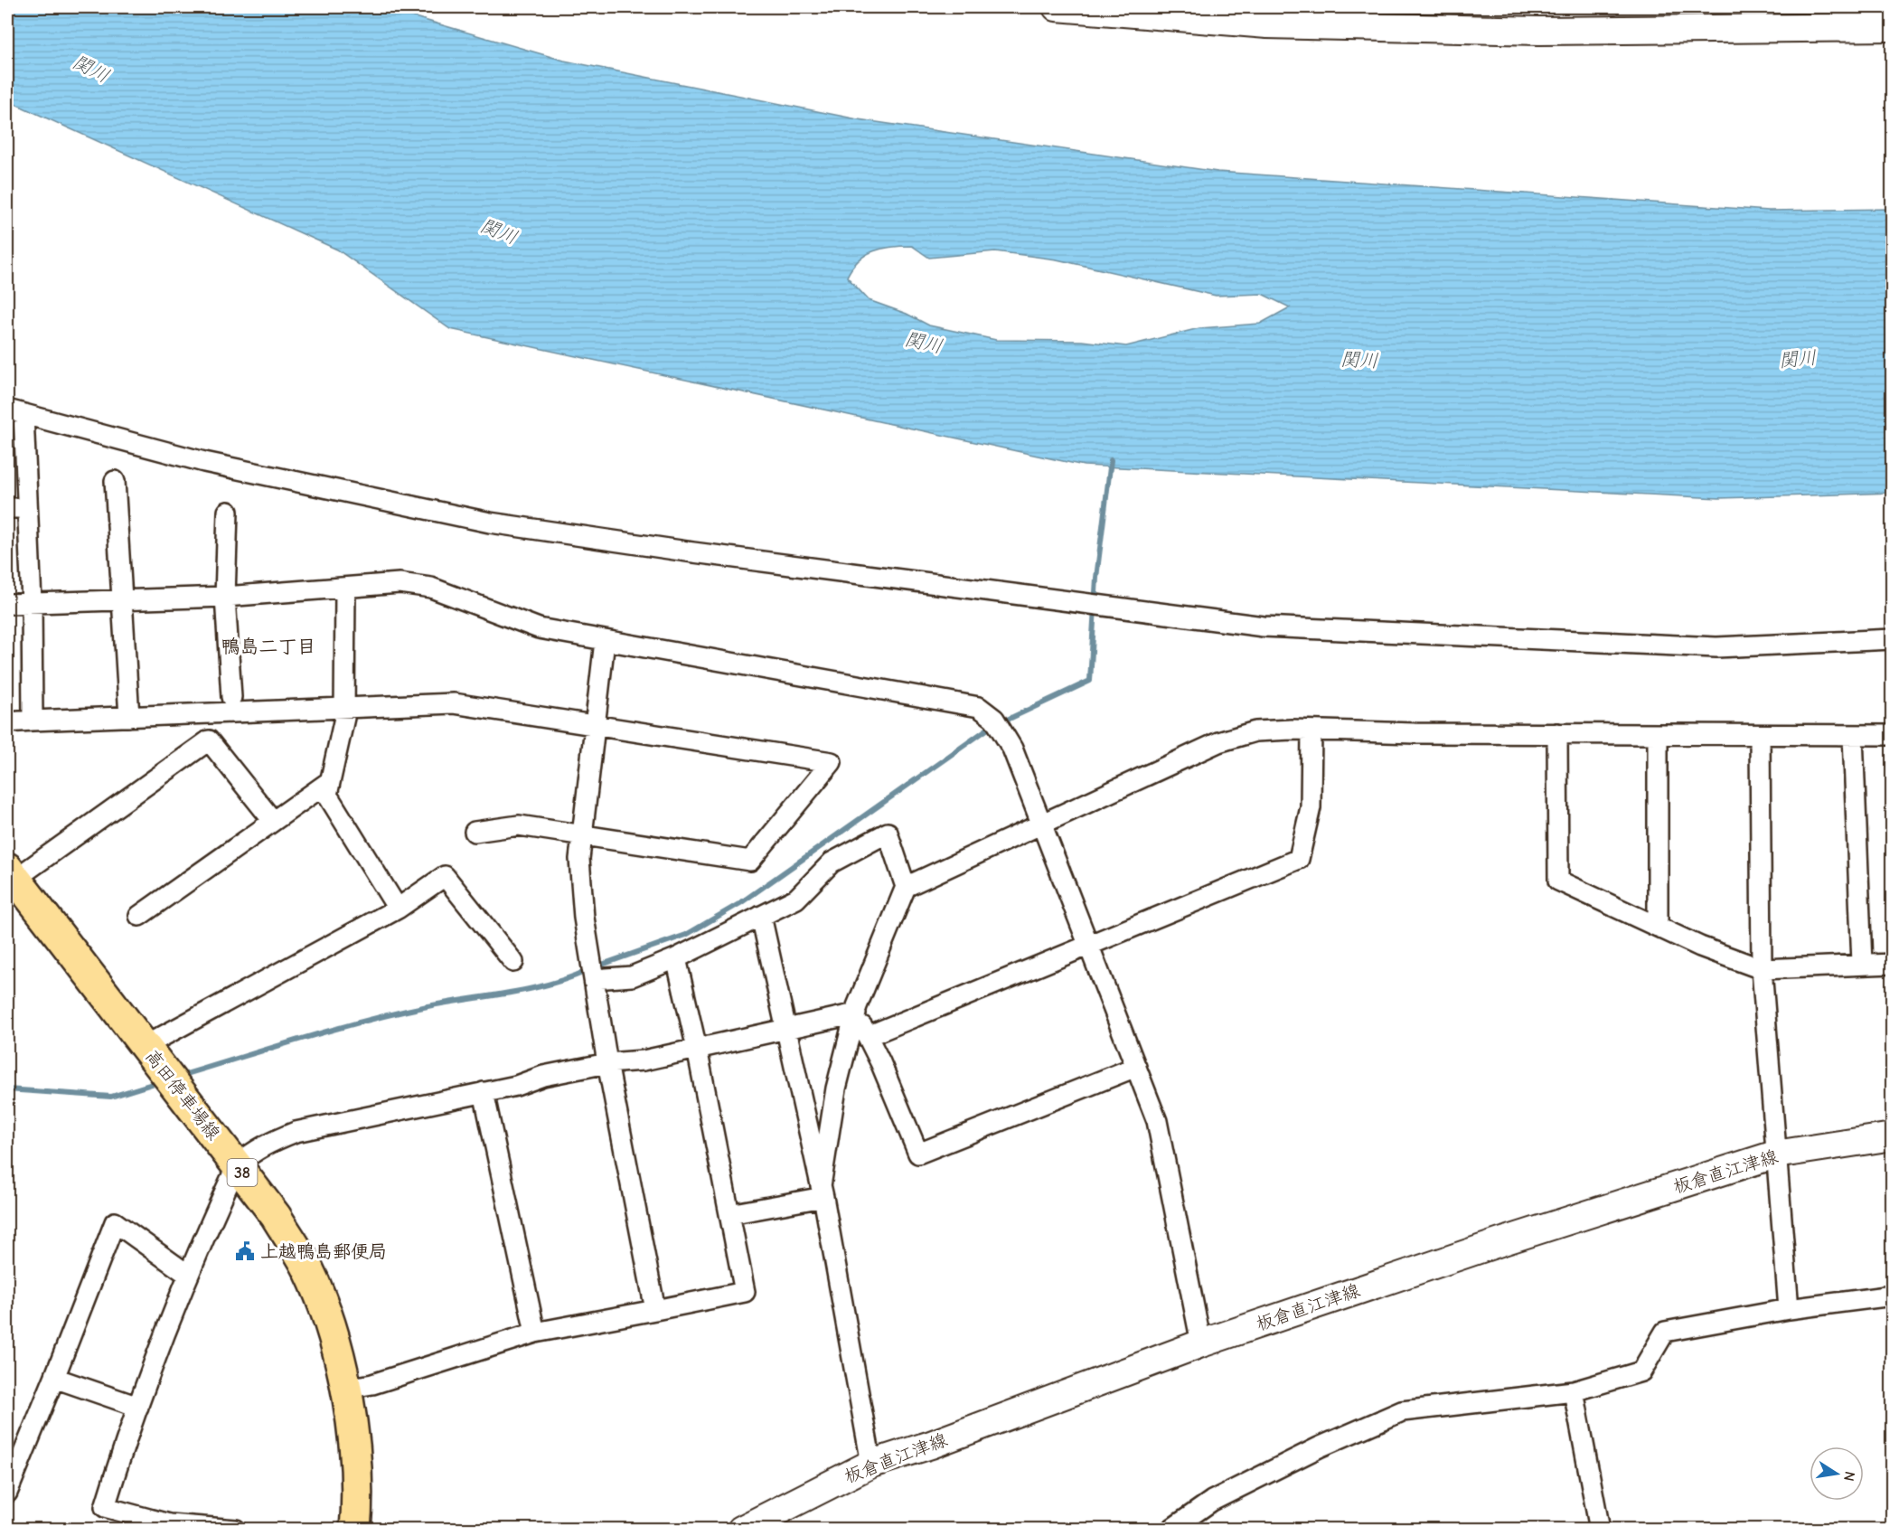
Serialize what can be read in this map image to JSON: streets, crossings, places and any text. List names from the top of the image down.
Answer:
{
  "streets": {
    "main road": ["高田停車場線", "板倉直江津線", "38"]
  },
  "districts": ["鴨島二丁目"],
  "water": ["関川"],
  "places": {
    "public building": ["上越鴨島郵便局"]
  },
  "north": "right"
}
